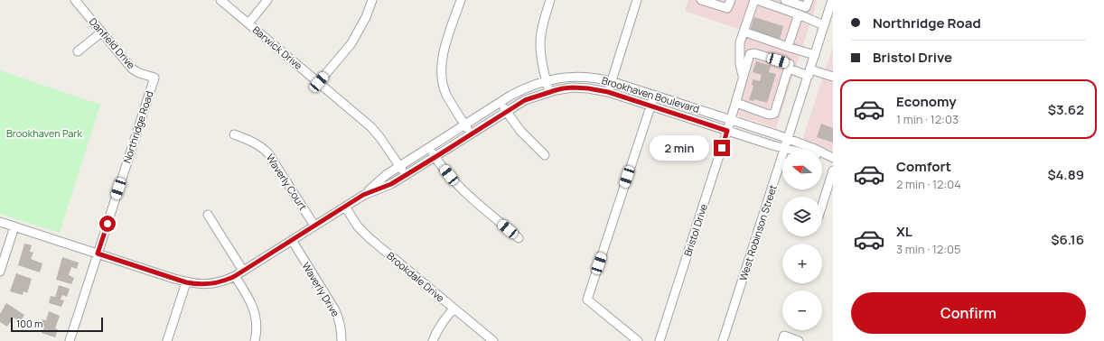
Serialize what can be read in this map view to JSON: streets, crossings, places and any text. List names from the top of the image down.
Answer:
{
  "streets": {
    "street": [
      "Danfield Drive",
      "Barwick Drive",
      "Brookhaven Boulevard",
      "Northridge Road",
      "Waverly Court",
      "Bristol Drive",
      "West Robinson Street",
      "Brookdale Drive",
      "Waverly Drive"
    ]
  },
  "crossings": [
    ["Danfield Drive", "Northridge Road"],
    ["Barwick Drive", "Brookhaven Boulevard"],
    ["Brookhaven Boulevard", "Northridge Road"],
    ["Brookhaven Boulevard", "Waverly Court"],
    ["Brookhaven Boulevard", "Bristol Drive"],
    ["Brookhaven Boulevard", "West Robinson Street"],
    ["Brookhaven Boulevard", "Brookdale Drive"],
    ["Brookhaven Boulevard", "Waverly Drive"]
  ],
  "parks": ["Brookhaven Park"],
  "scale_bar": "100 m",
  "north": "left",
  "page": {
    "banner": ["Northridge Road", "Bristol Drive"],
    "list": [
      {
        "name": "Economy",
        "note": "1 min · 12:03",
        "value": "$3.62"
      },
      {
        "name": "Comfort",
        "note": "2 min · 12:04",
        "value": "$4.89"
      },
      {
        "name": "XL",
        "note": "3 min · 12:05",
        "value": "$6.16"
      }
    ],
    "bubble": "2 min",
    "map_buttons": ["+", "−"],
    "buttons": "Confirm",
    "scale": "100 m"
  }
}
